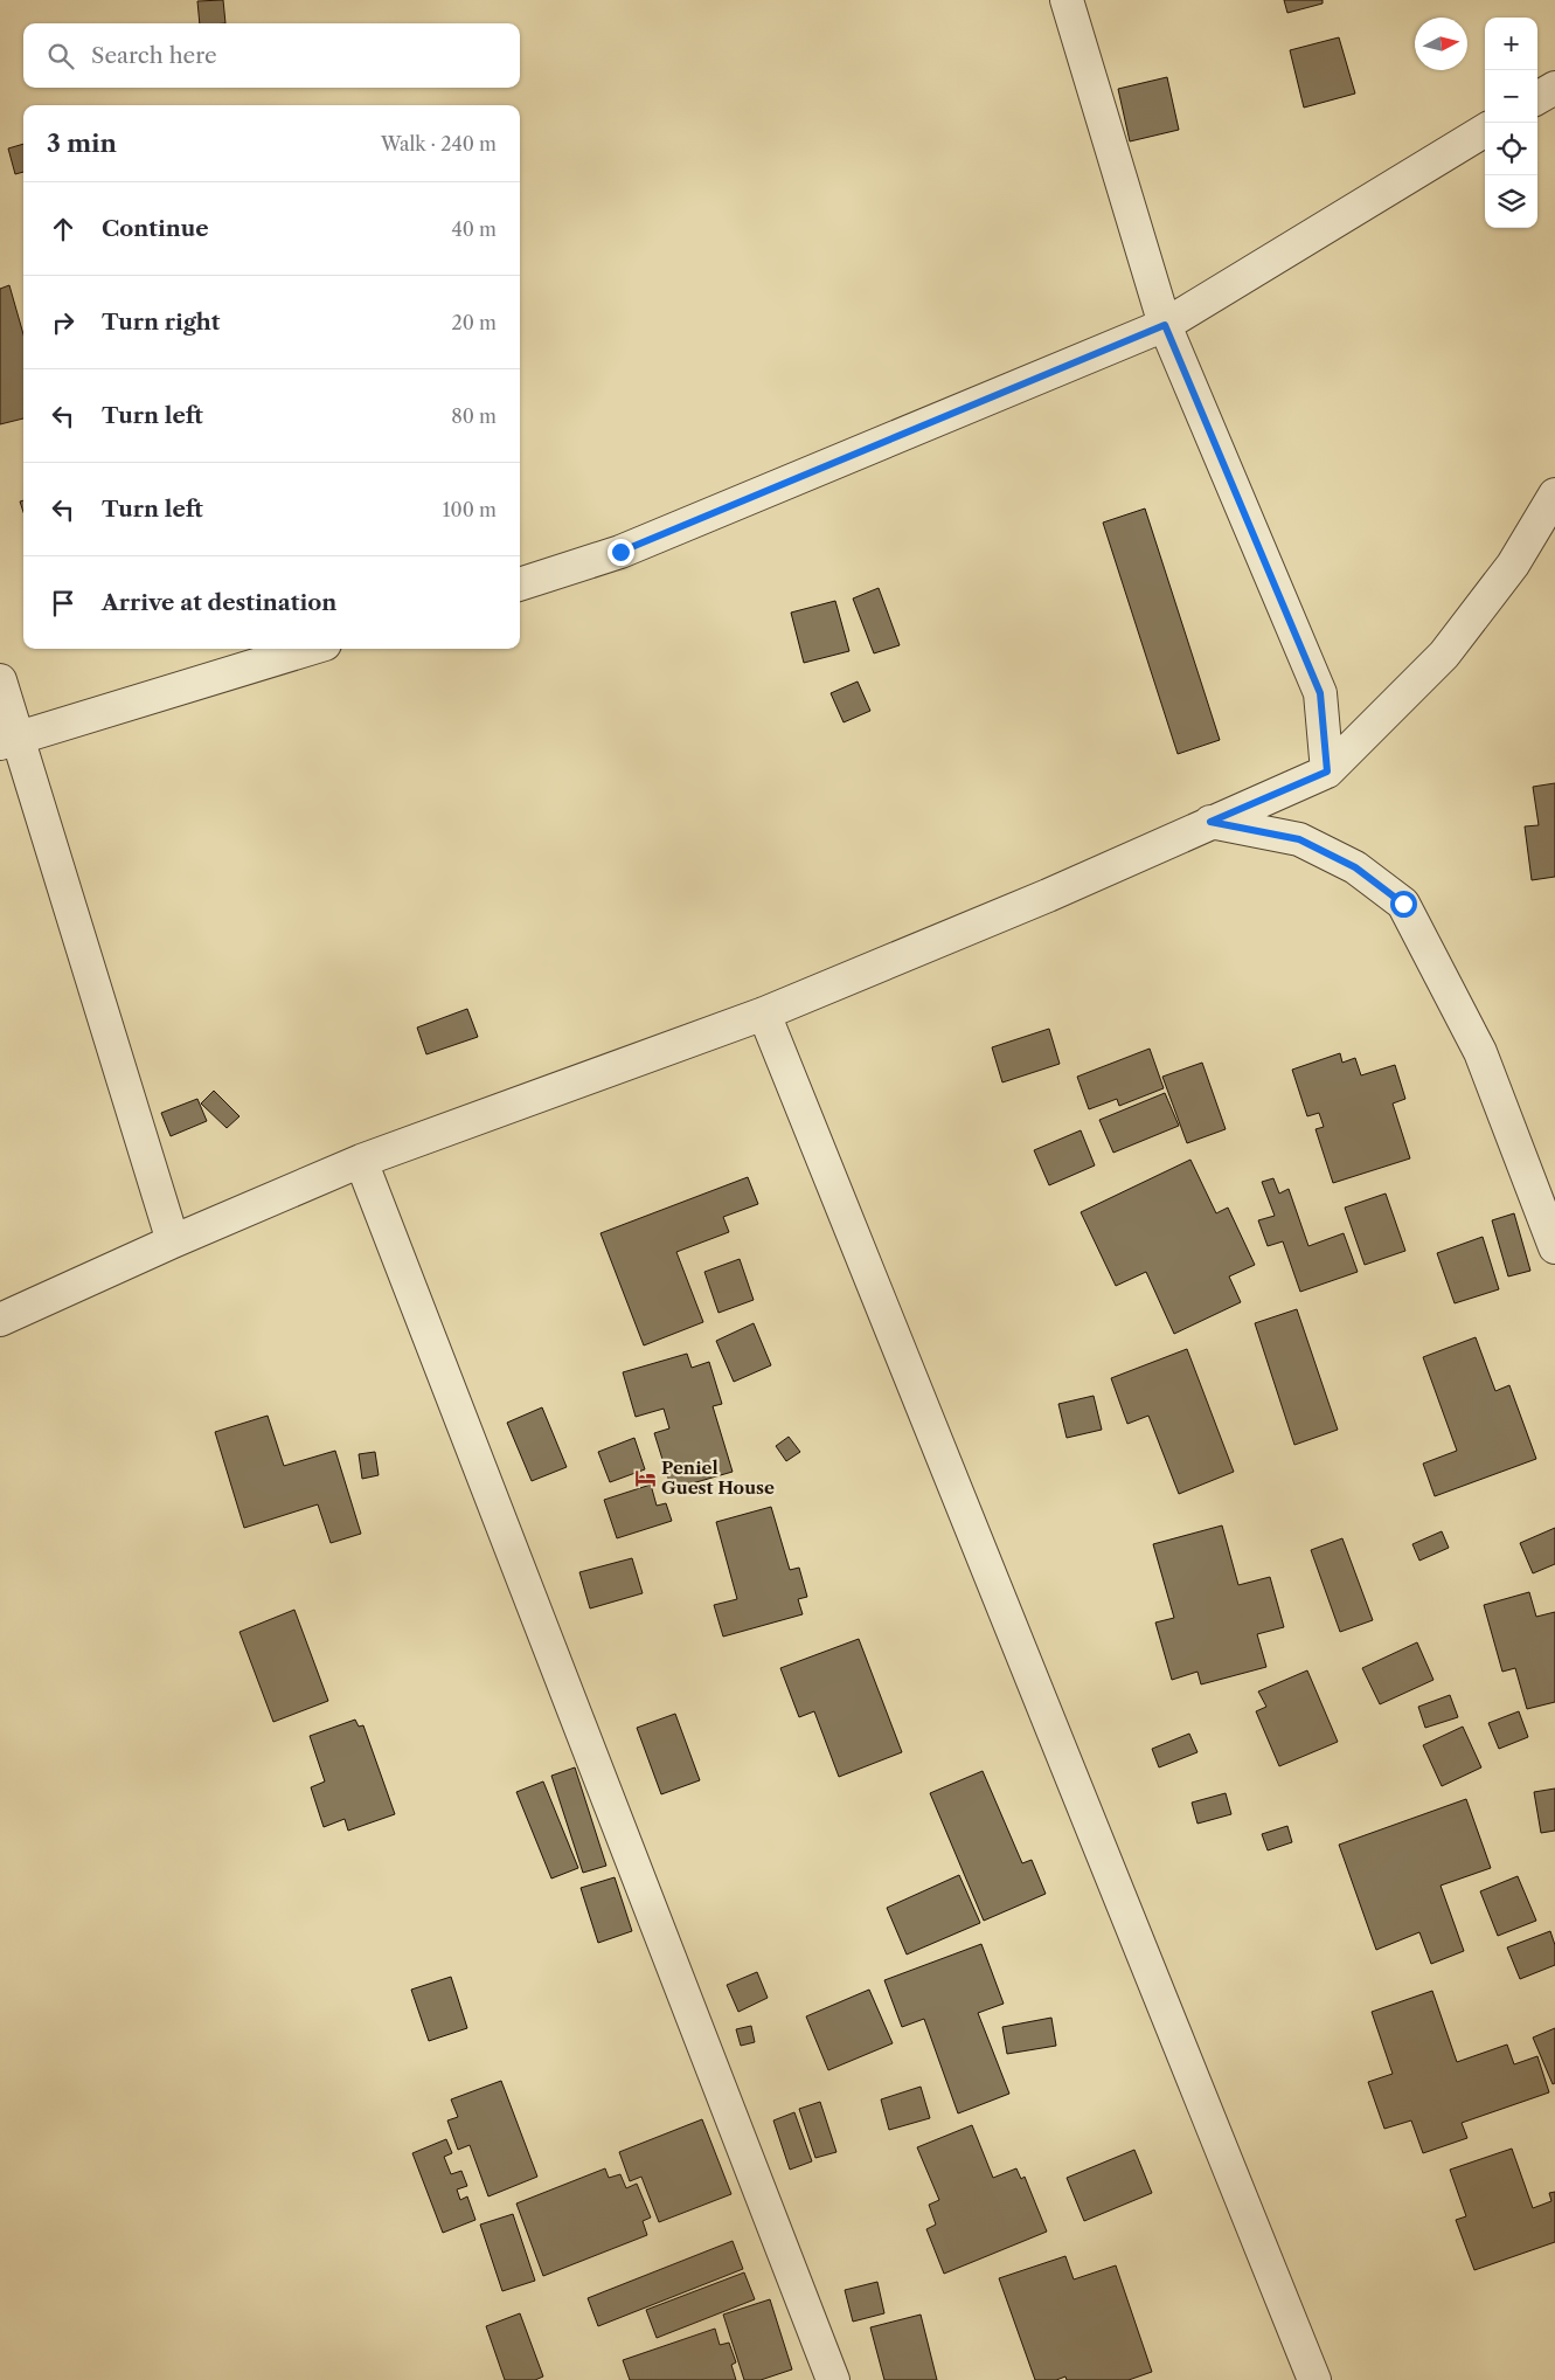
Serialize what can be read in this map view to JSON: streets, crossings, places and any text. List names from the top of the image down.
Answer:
{
  "places": {
    "hotel": ["Peniel Guest House"]
  },
  "north": "right",
  "page": {
    "map_buttons": ["+", "−"],
    "search": "Search here",
    "heading": ["3 min", "Walk · 240 m"],
    "list": [
      ["Continue", "40 m"],
      ["Turn right", "20 m"],
      ["Turn left", "80 m"],
      ["Turn left", "100 m"],
      "Arrive at destination"
    ]
  }
}
